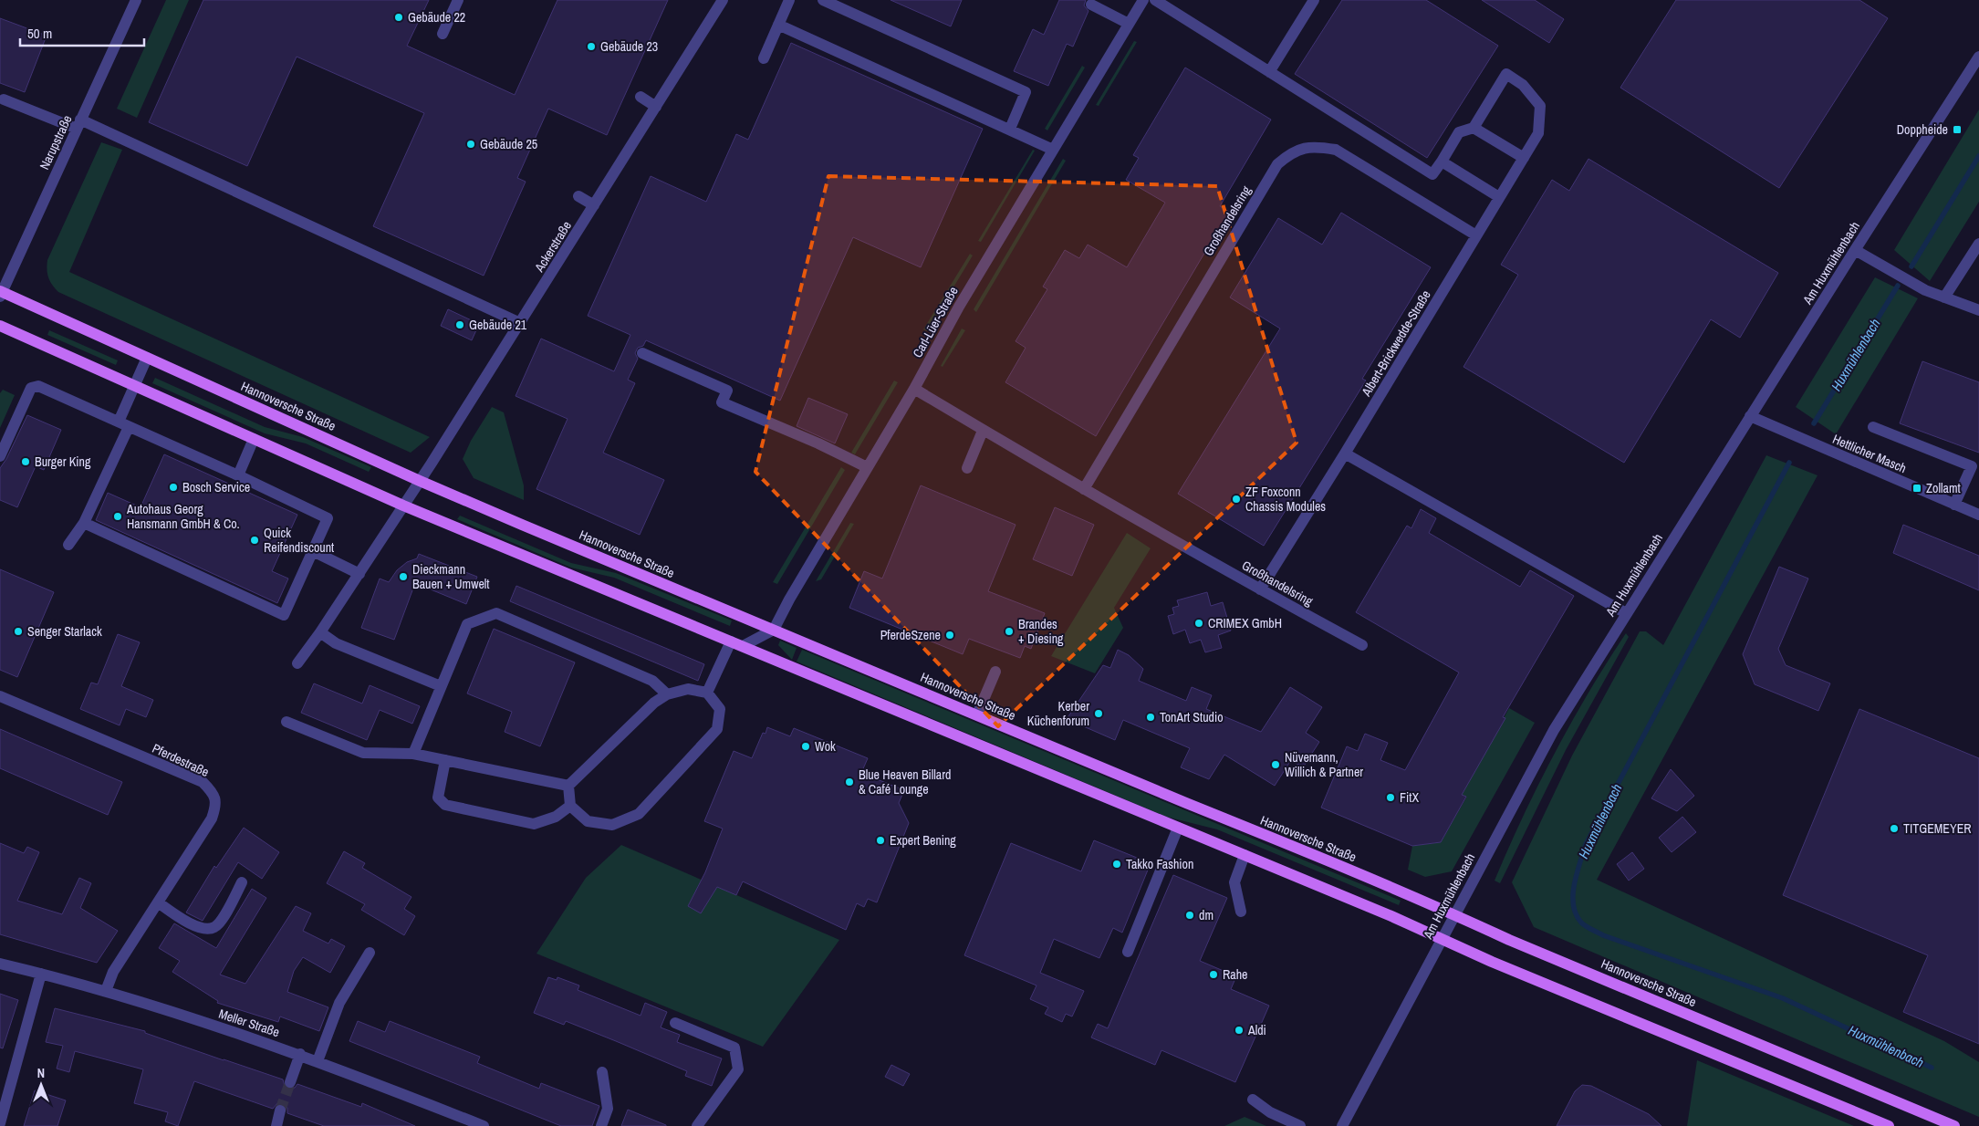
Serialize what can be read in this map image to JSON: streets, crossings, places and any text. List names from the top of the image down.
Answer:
{
  "streets": {
    "main road": ["Hannoversche Straße"],
    "street": [
      "Narupstraße",
      "Großhandelsring",
      "Ackerstraße",
      "Am Huxmühlenbach",
      "Carl-Lüer-Straße",
      "Albert-Brickwedde-Straße",
      "Hettlicher Masch",
      "Pferdestraße",
      "Meller Straße"
    ]
  },
  "crossings": [
    ["Narupstraße", "Hannoversche Straße"],
    ["Großhandelsring", "Carl-Lüer-Straße"],
    ["Großhandelsring", "Albert-Brickwedde-Straße"],
    ["Ackerstraße", "Hannoversche Straße"],
    ["Am Huxmühlenbach", "Hannoversche Straße"],
    ["Am Huxmühlenbach", "Hettlicher Masch"],
    ["Carl-Lüer-Straße", "Hannoversche Straße"],
    ["Pferdestraße", "Meller Straße"]
  ],
  "water": ["Huxmühlenbach"],
  "places": {
    "other": [
      "Gebäude 22",
      "Gebäude 23",
      "Gebäude 25",
      "Gebäude 21",
      "Burger King",
      "Bosch Service",
      "ZF Foxconn Chassis Modules",
      "Autohaus Georg Hansmann GmbH & Co.",
      "Quick Reifendiscount",
      "Dieckmann Bauen + Umwelt",
      "CRIMEX GmbH",
      "Senger Starlack",
      "Brandes + Diesing",
      "PferdeSzene",
      "Kerber Küchenforum",
      "TonArt Studio",
      "Wok",
      "Nüvemann, Willich & Partner",
      "Blue Heaven Billard & Café Lounge",
      "FitX",
      "TITGEMEYER",
      "Expert Bening",
      "Takko Fashion",
      "dm",
      "Rahe",
      "Aldi"
    ],
    "transit": ["Doppheide", "Zollamt"]
  },
  "scale_bar": "50 m",
  "north": "top"
}
